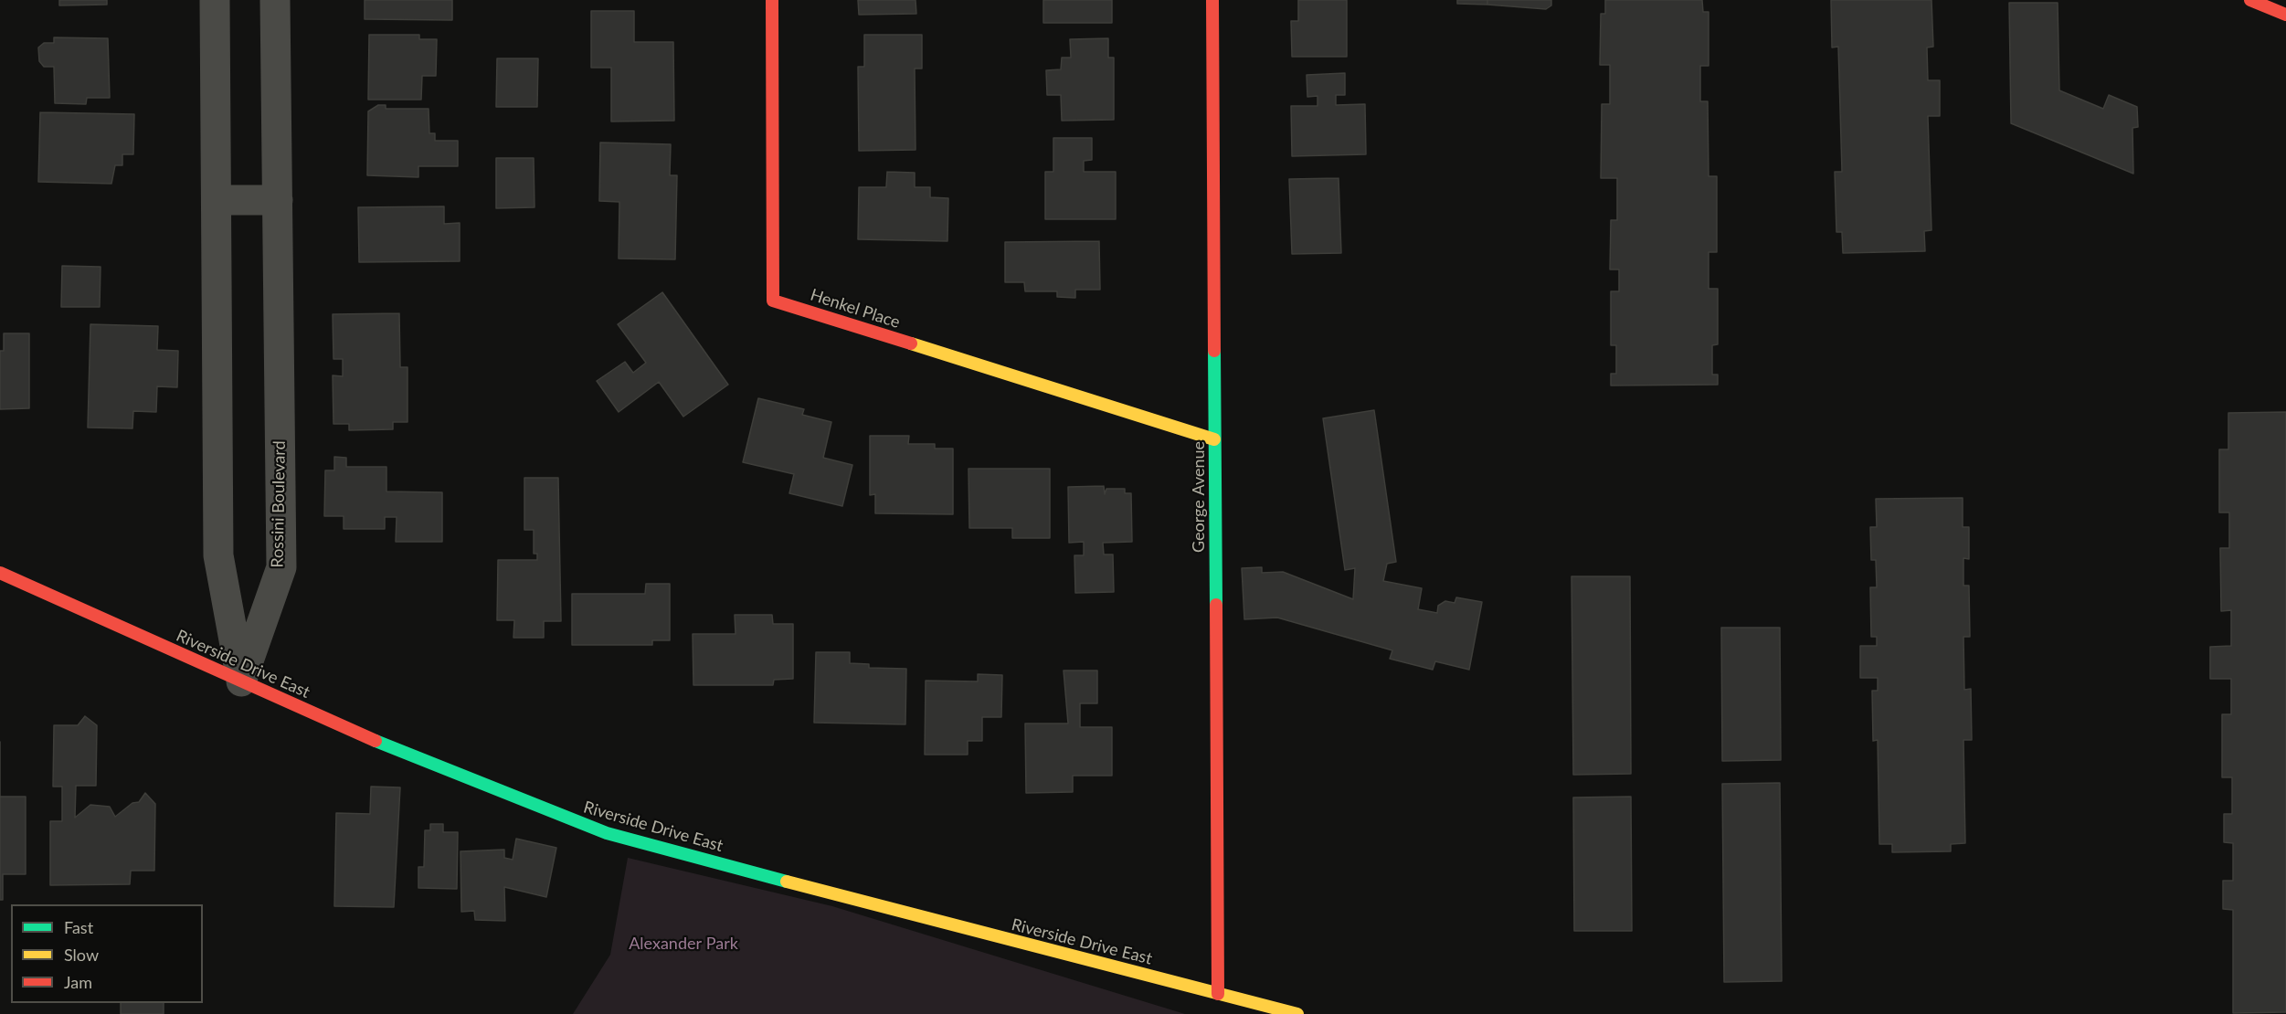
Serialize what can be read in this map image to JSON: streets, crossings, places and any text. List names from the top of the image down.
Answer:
{
  "streets": {
    "street": [
      "Henkel Place",
      "George Avenue",
      "Rossini Boulevard",
      "Riverside Drive East"
    ]
  },
  "crossings": [
    ["Henkel Place", "George Avenue"],
    ["George Avenue", "Riverside Drive East"],
    ["Rossini Boulevard", "Riverside Drive East"]
  ],
  "parks": ["Alexander Park"],
  "legend": ["Fast", "Slow", "Jam"]
}
